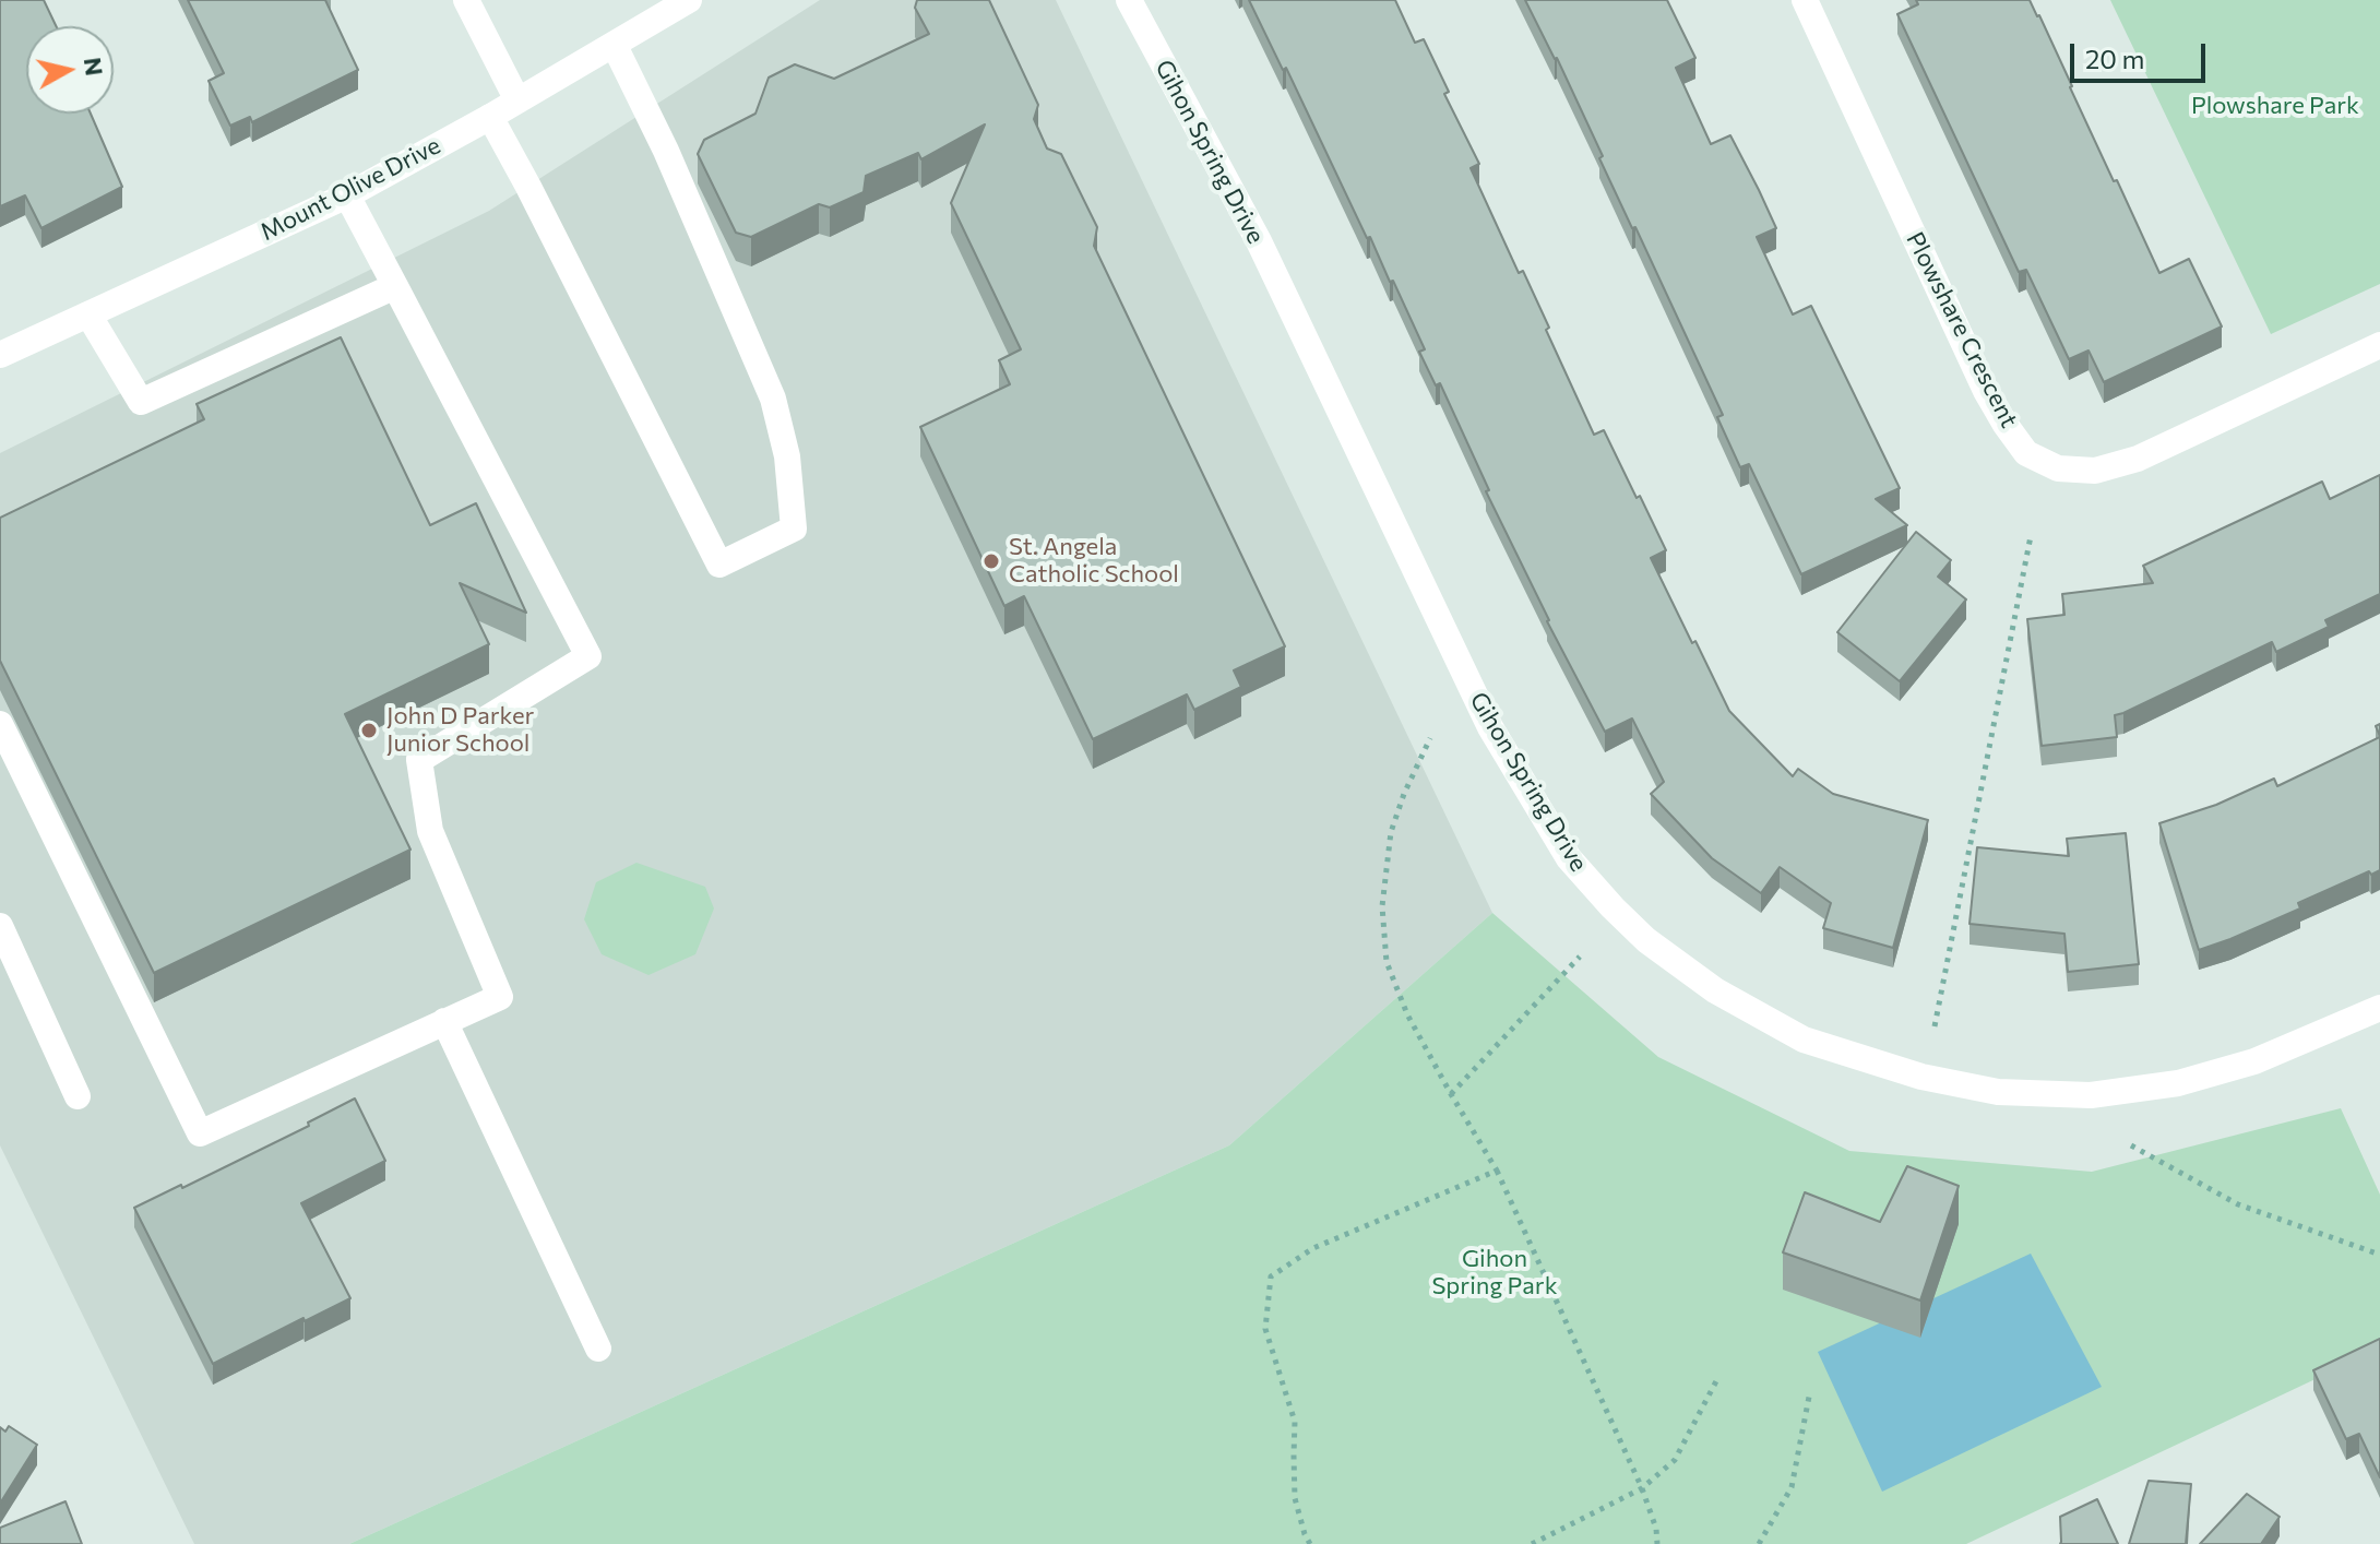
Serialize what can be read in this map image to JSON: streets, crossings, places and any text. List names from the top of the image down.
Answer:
{
  "streets": {
    "street": ["Gihon Spring Drive", "Mount Olive Drive", "Plowshare Crescent"]
  },
  "parks": ["Plowshare Park", "Gihon Spring Park"],
  "places": ["St. Angela Catholic School", "John D Parker Junior School"],
  "scale_bar": "20 m",
  "north": "right"
}
